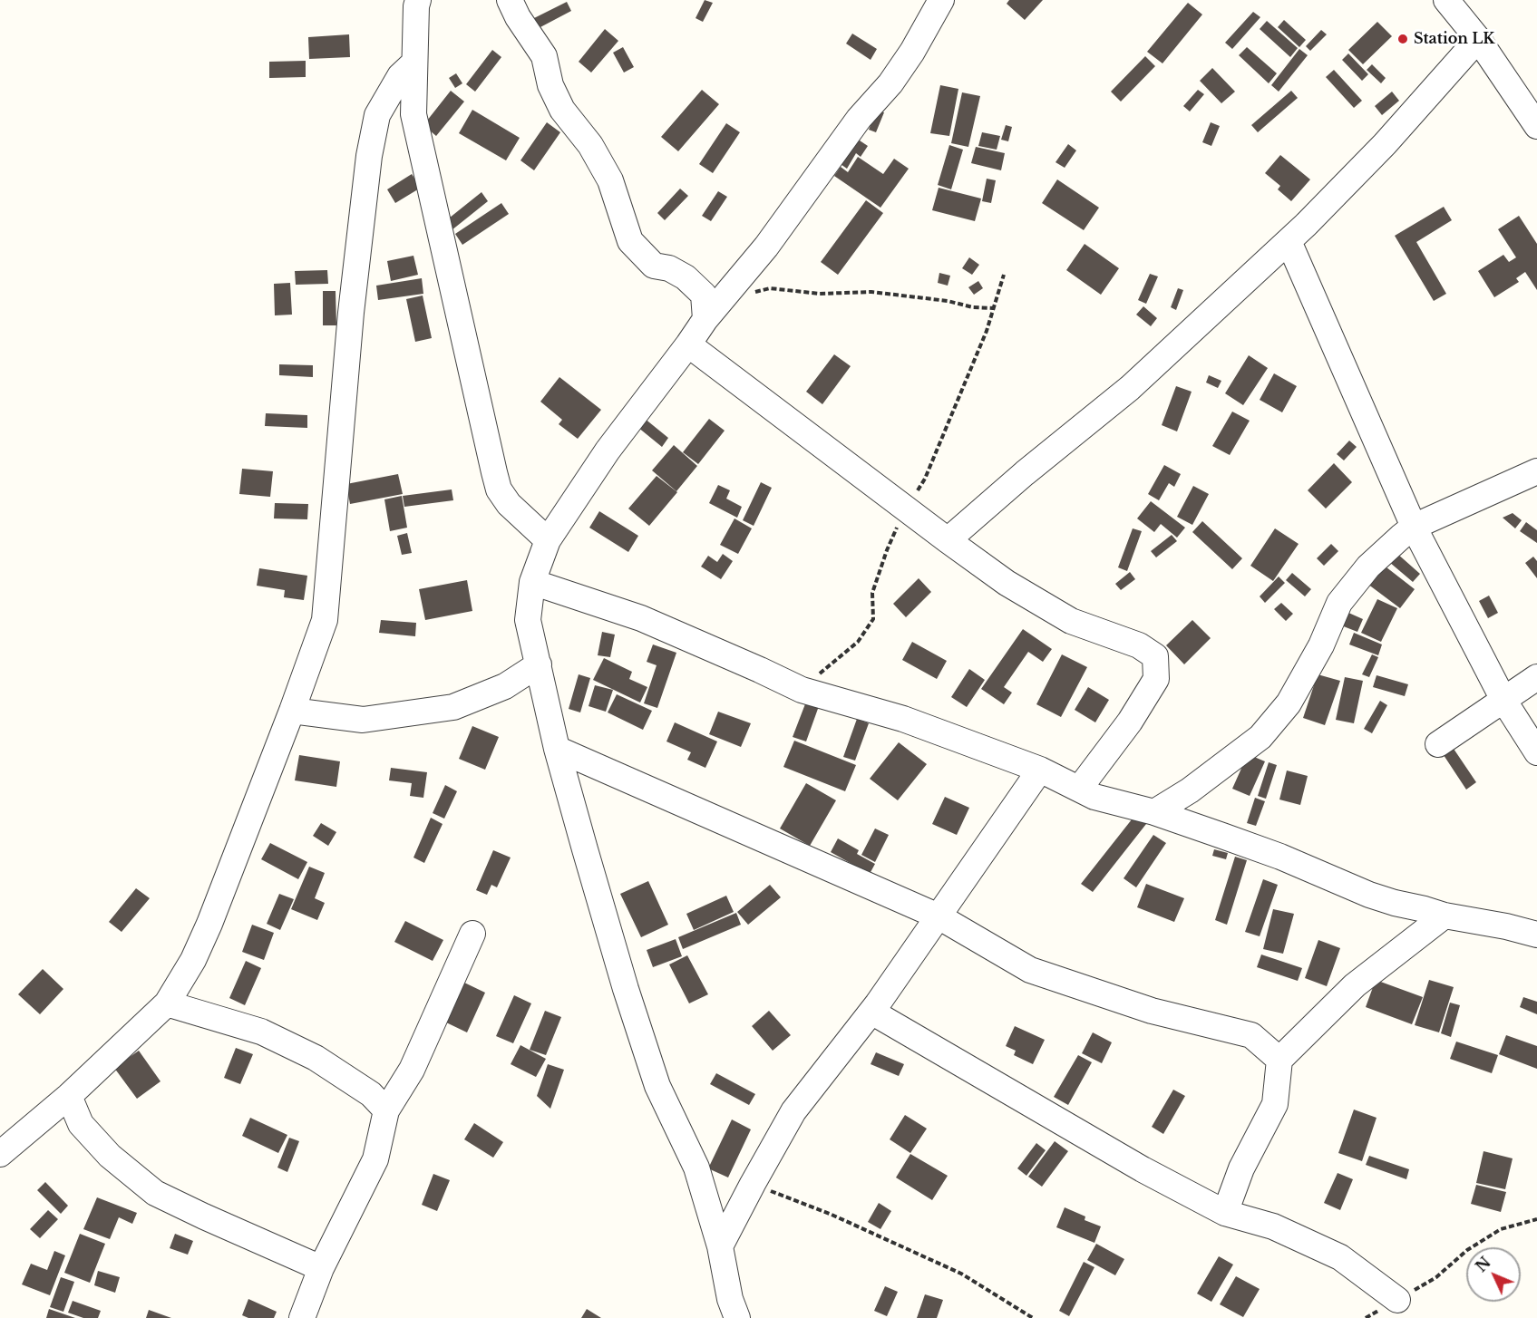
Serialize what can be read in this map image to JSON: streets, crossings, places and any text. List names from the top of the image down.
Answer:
{
  "places": ["Station LK"],
  "north": "top left"
}
